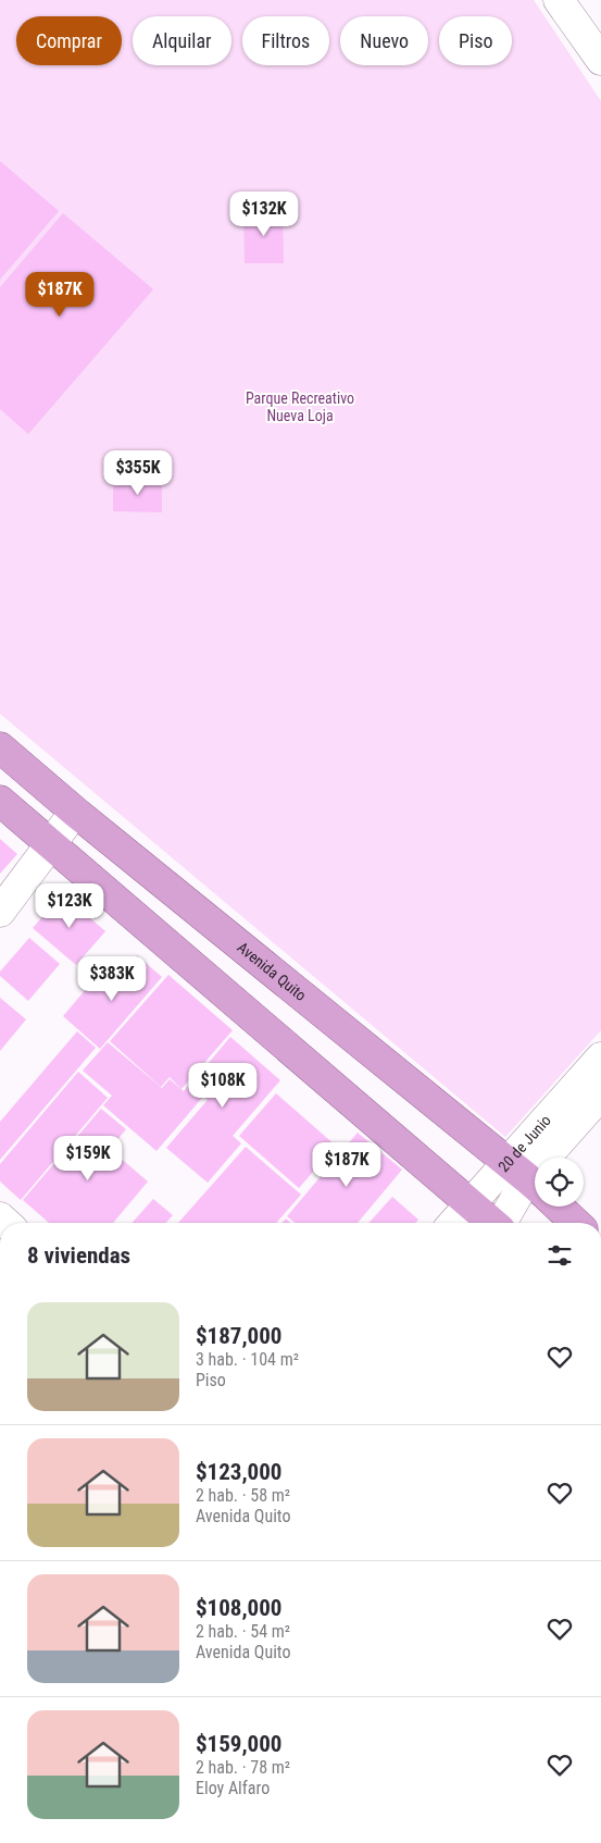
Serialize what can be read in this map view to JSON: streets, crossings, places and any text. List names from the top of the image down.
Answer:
{
  "streets": {
    "highway": ["Avenida Quito"],
    "street": ["20 de Junio"]
  },
  "crossings": [
    ["Avenida Quito", "20 de Junio"]
  ],
  "parks": ["Parque Recreativo Nueva Loja"],
  "page": {
    "chip": [
      "Comprar",
      "Alquilar",
      "Filtros",
      "Nuevo",
      "Piso"
    ],
    "price": [
      "$132K",
      "$187K",
      "$355K",
      "$123K",
      "$383K",
      "$108K",
      "$159K",
      "$187K"
    ],
    "heading": "8 viviendas",
    "list": [
      {
        "name": "$187,000",
        "note": "3 hab. · 104 m² · Piso"
      },
      {
        "name": "$123,000",
        "note": "2 hab. · 58 m² · Avenida Quito"
      },
      {
        "name": "$108,000",
        "note": "2 hab. · 54 m² · Avenida Quito"
      },
      {
        "name": "$159,000",
        "note": "2 hab. · 78 m² · Eloy Alfaro"
      }
    ]
  }
}
